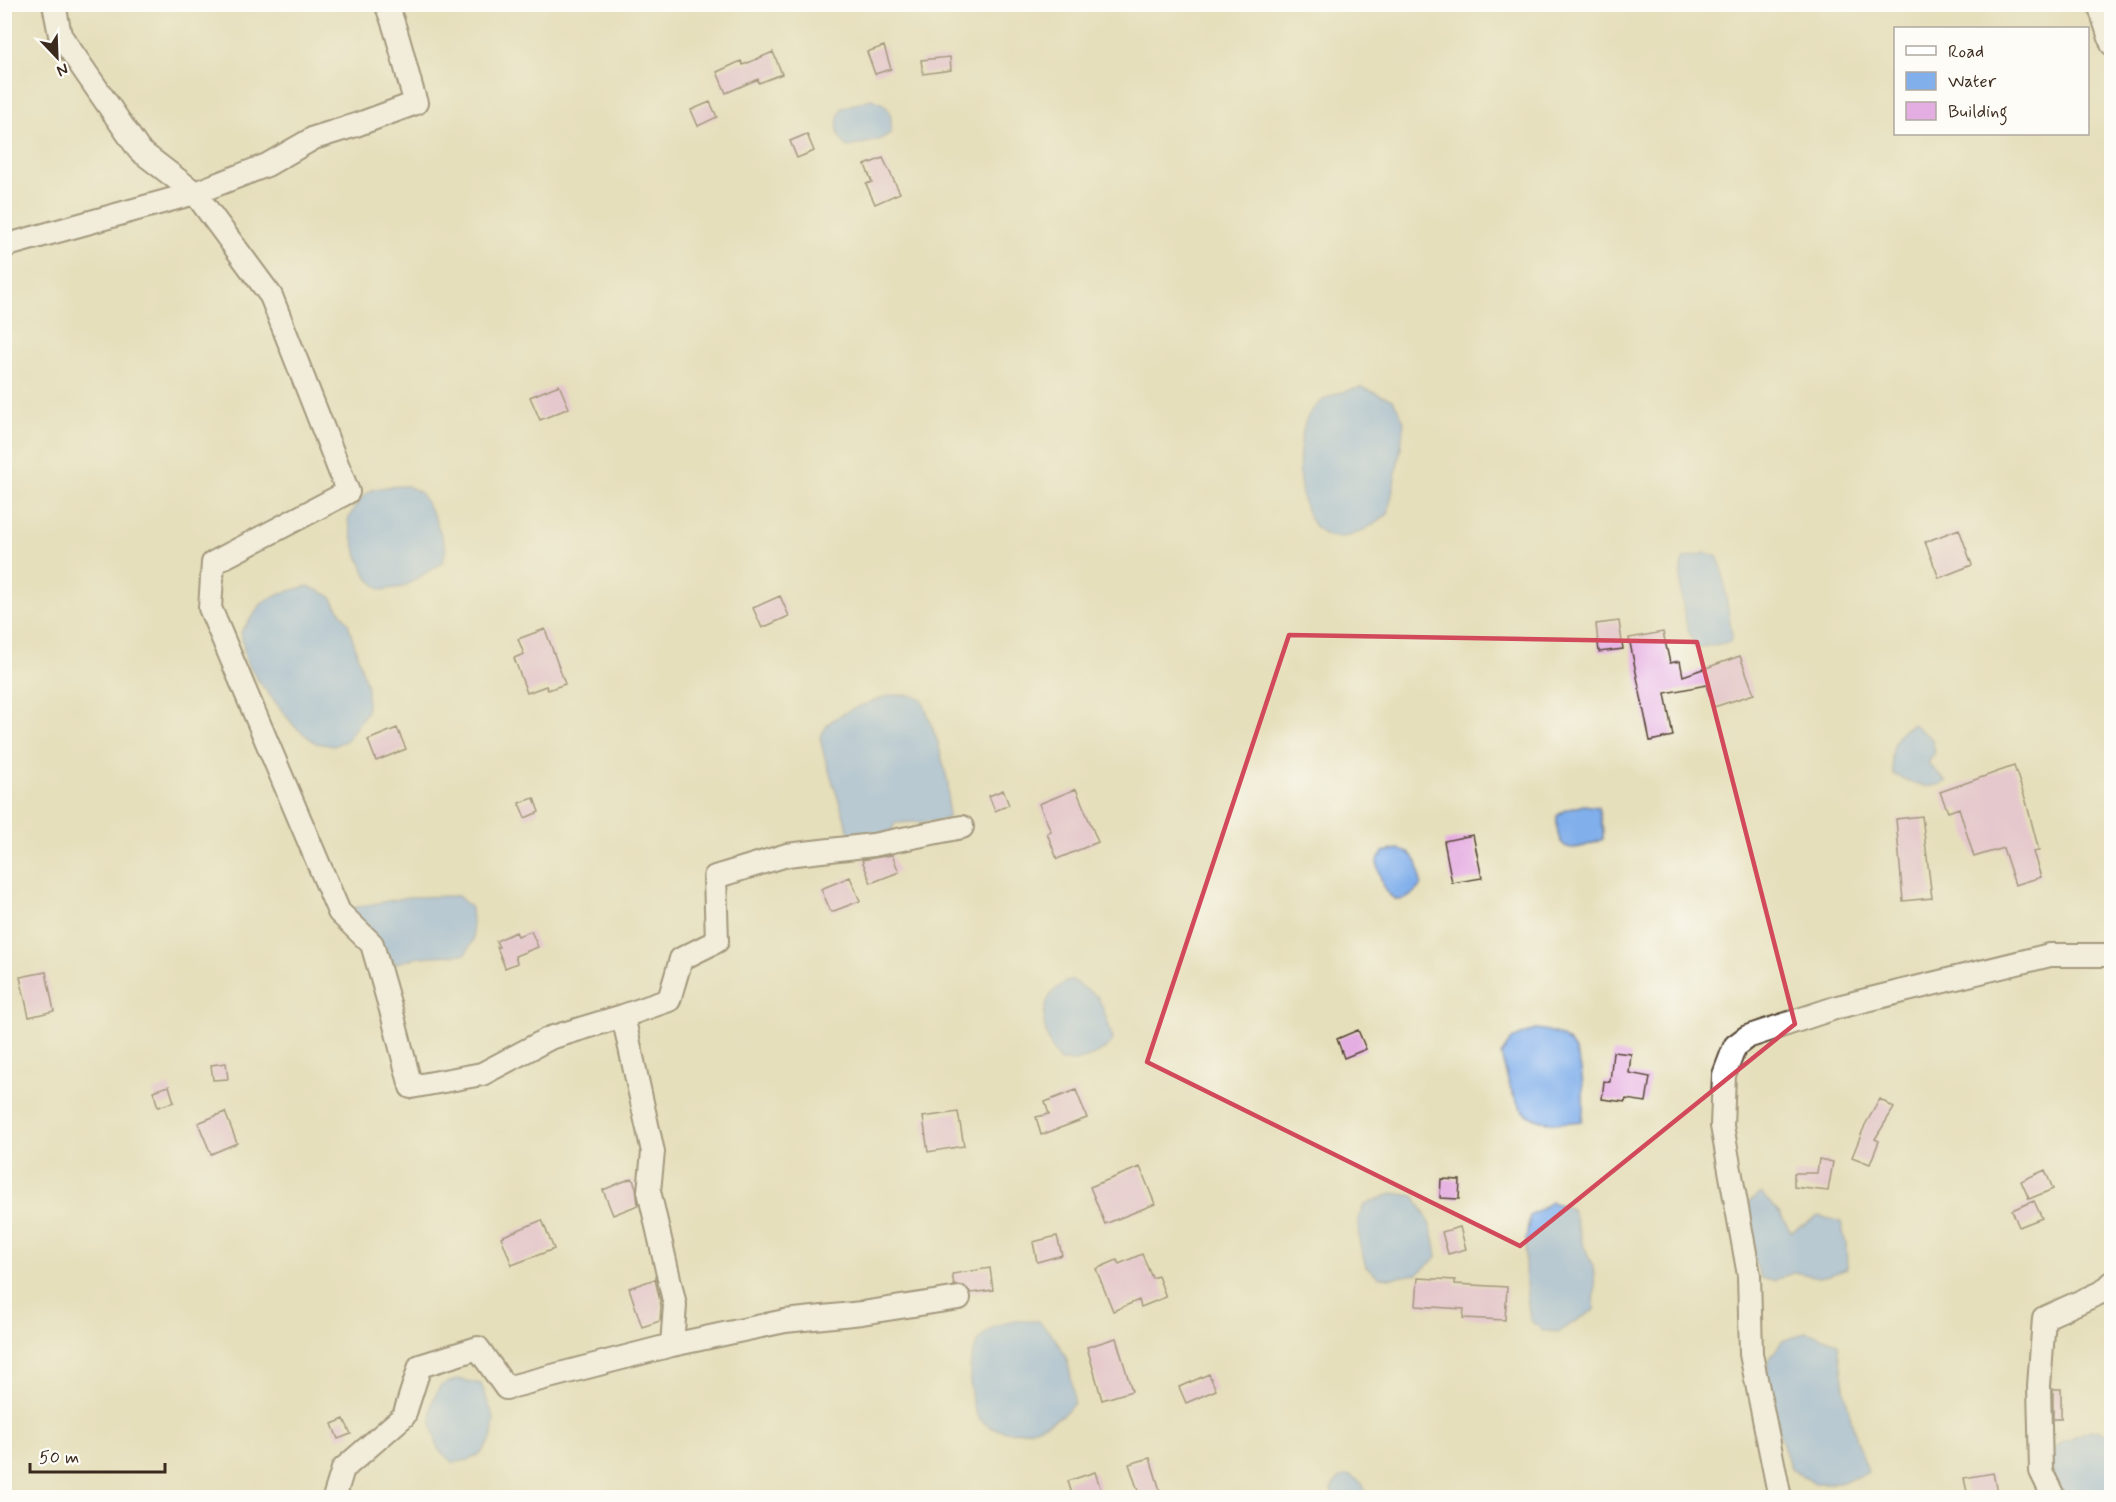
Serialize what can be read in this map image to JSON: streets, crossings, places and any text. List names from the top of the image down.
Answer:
{
  "legend": ["Road", "Water", "Building"],
  "scale_bar": "50 m",
  "north": "bottom right"
}
